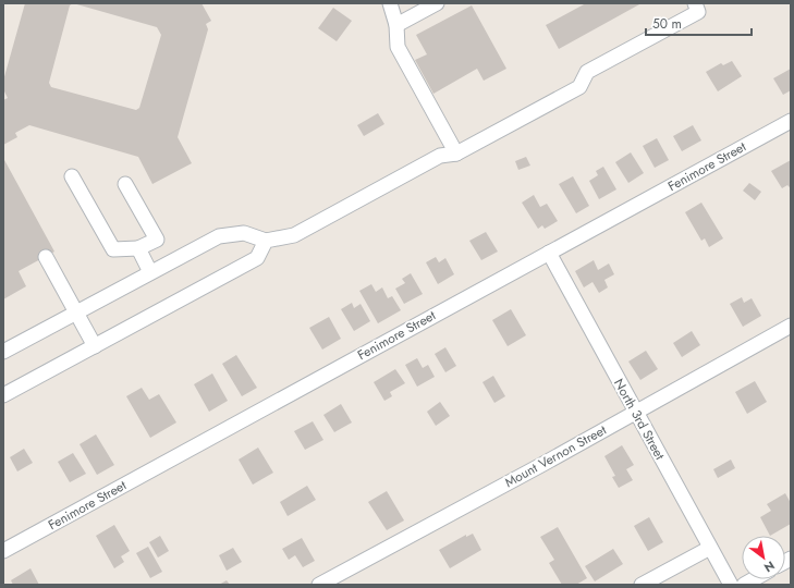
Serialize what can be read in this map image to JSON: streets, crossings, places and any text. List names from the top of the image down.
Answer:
{
  "streets": {
    "street": ["Fenimore Street", "North 3rd Street", "Mount Vernon Street"]
  },
  "crossings": [
    ["Fenimore Street", "North 3rd Street"],
    ["North 3rd Street", "Mount Vernon Street"]
  ],
  "scale_bar": "50 m",
  "north": "bottom right"
}
